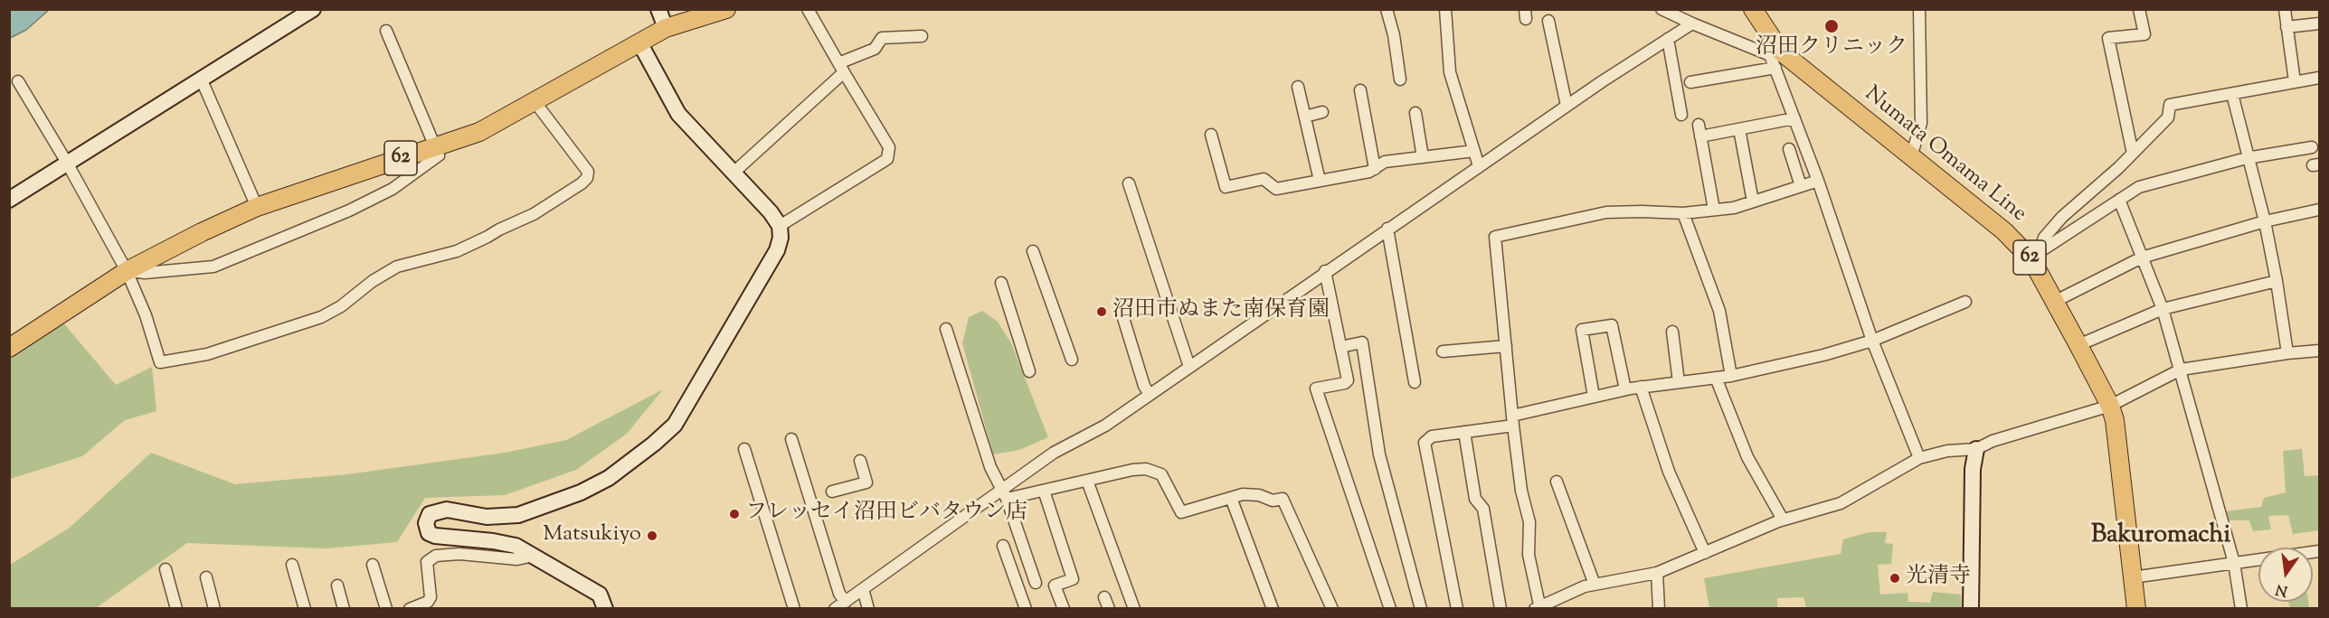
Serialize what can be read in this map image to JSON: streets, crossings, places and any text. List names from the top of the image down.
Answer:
{
  "streets": {
    "main road": ["Numata Omama Line", "62"]
  },
  "districts": ["Bakuromachi"],
  "places": [
    "沼田クリニック",
    "沼田市ぬまた南保育園",
    "フレッセイ沼田ビバタウン店",
    "Matsukiyo",
    "光清寺"
  ],
  "north": "bottom"
}
